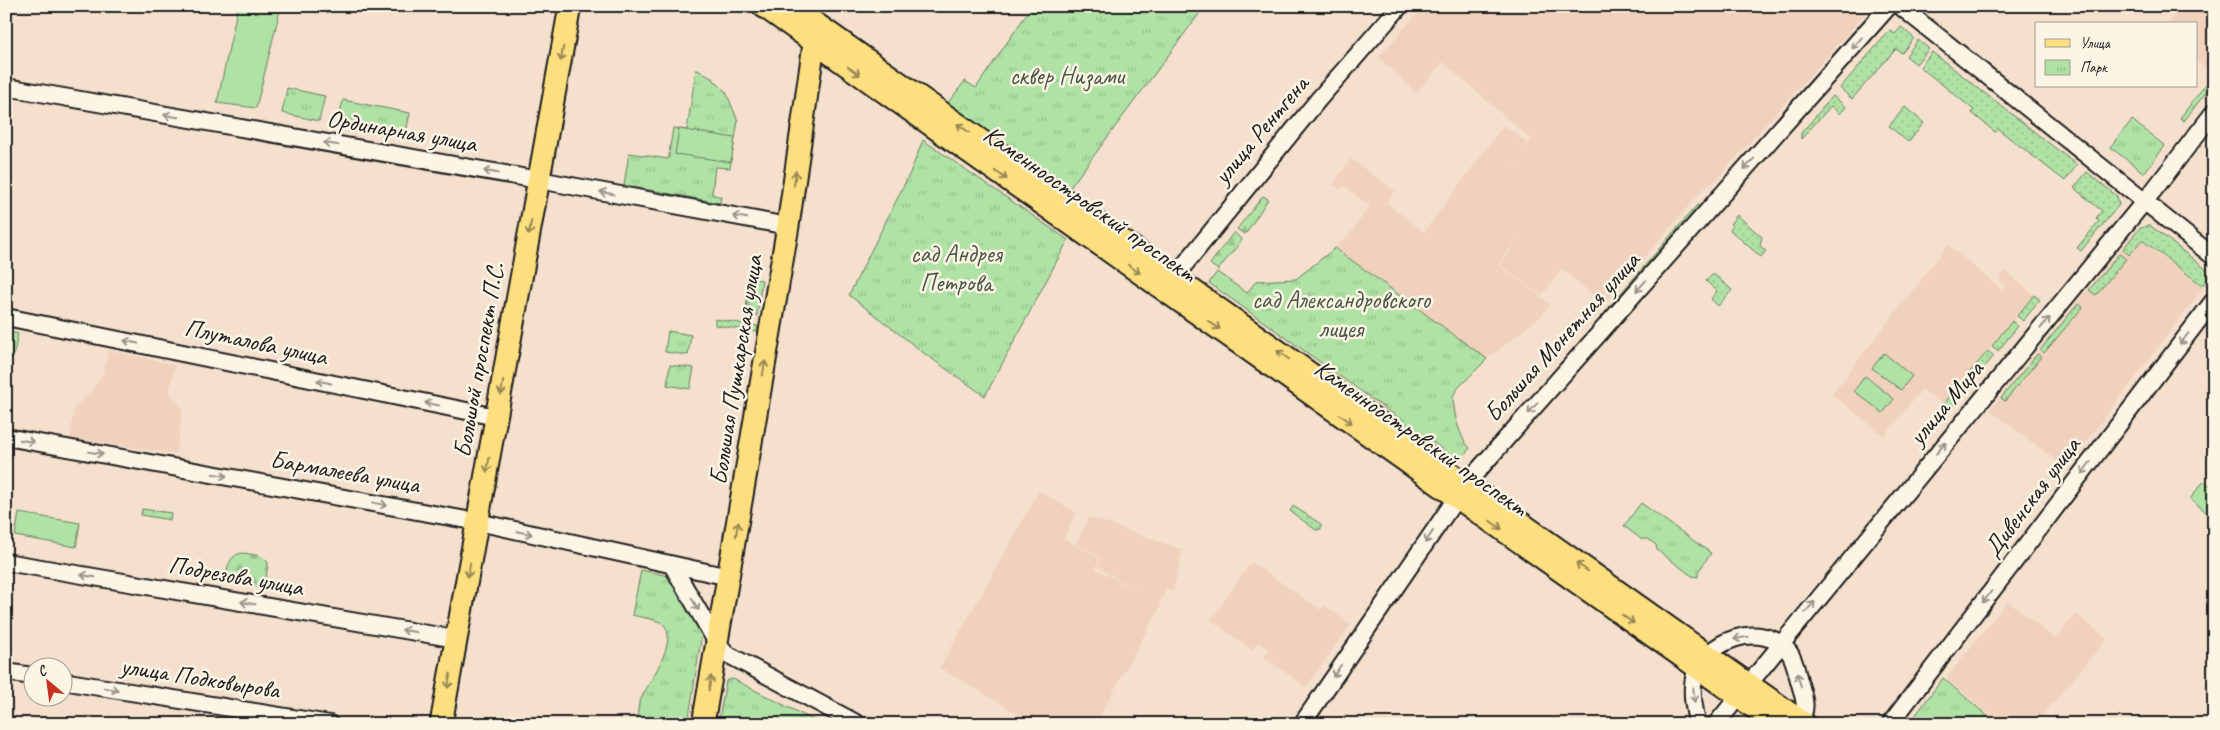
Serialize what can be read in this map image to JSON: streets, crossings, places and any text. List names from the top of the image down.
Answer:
{
  "streets": {
    "main road": ["Каменноостровский проспект", "Большой проспект П.С.", "Большая Пушкарская улица"],
    "street": [
      "улица Рентгена",
      "Ординарная улица",
      "Большая Монетная улица",
      "Плуталова улица",
      "улица Мира",
      "Бармалеева улица",
      "Дивенская улица",
      "Подрезова улица",
      "улица Подковырова"
    ]
  },
  "crossings": [
    ["улица Рентгена", "Каменноостровский проспект"],
    ["Ординарная улица", "Большой проспект П.С."],
    ["Ординарная улица", "Большая Пушкарская улица"],
    ["Каменноостровский проспект", "Большая Монетная улица"],
    ["Каменноостровский проспект", "Большая Пушкарская улица"],
    ["Каменноостровский проспект", "улица Мира"],
    ["Плуталова улица", "Большой проспект П.С."],
    ["Большой проспект П.С.", "Бармалеева улица"],
    ["Большой проспект П.С.", "Подрезова улица"],
    ["Большая Пушкарская улица", "Бармалеева улица"]
  ],
  "one_way": [
    "Ординарная улица",
    "Большая Монетная улица",
    "Плуталова улица",
    "Большой проспект П.С.",
    "Большая Пушкарская улица",
    "улица Мира",
    "Бармалеева улица",
    "Дивенская улица",
    "Подрезова улица",
    "улица Подковырова"
  ],
  "parks": ["сквер Низами", "сад Андрея Петрова", "сад Александровского лицея"],
  "legend": ["Улица", "Парк"],
  "north": "top left"
}
